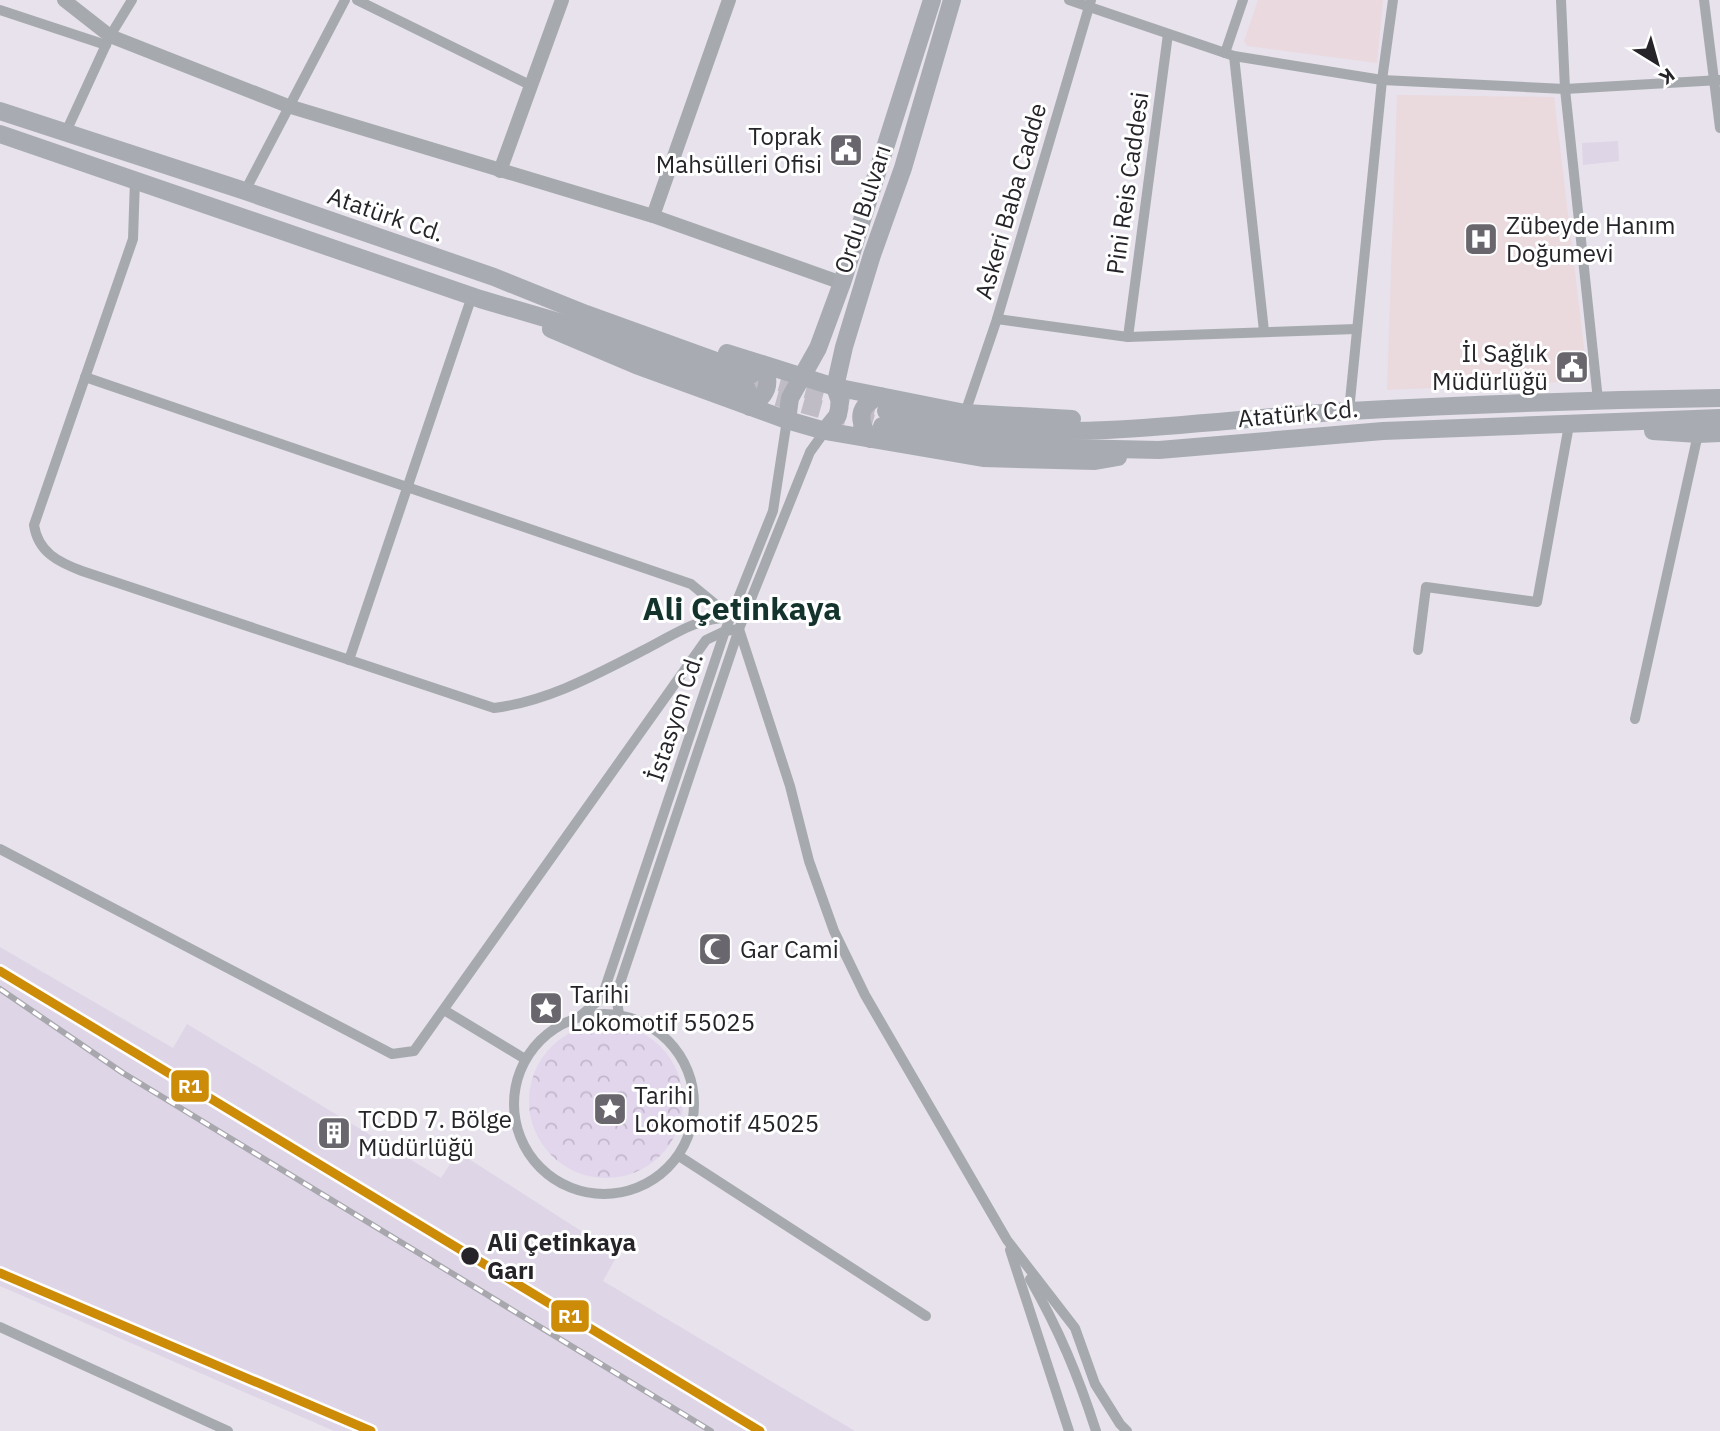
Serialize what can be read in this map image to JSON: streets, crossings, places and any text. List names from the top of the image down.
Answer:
{
  "streets": {
    "main road": ["Ordu Bulvarı", "Atatürk Cd."],
    "street": ["Pini Reis Caddesi", "Askeri Baba Cadde", "İstasyon Cd."]
  },
  "crossings": [
    ["Ordu Bulvarı", "İstasyon Cd."]
  ],
  "districts": ["Ali Çetinkaya"],
  "places": {
    "public building": ["Toprak Mahsülleri Ofisi", "İl Sağlık Müdürlüğü"],
    "hospital": ["Zübeyde Hanım Doğumevi"],
    "mosque": ["Gar Cami"],
    "place": ["Tarihi Lokomotif 55025", "Tarihi Lokomotif 45025"],
    "building": ["TCDD 7. Bölge Müdürlüğü"],
    "other": ["Ali Çetinkaya Garı"]
  },
  "lines": ["transit line R1"],
  "north": "bottom right"
}
